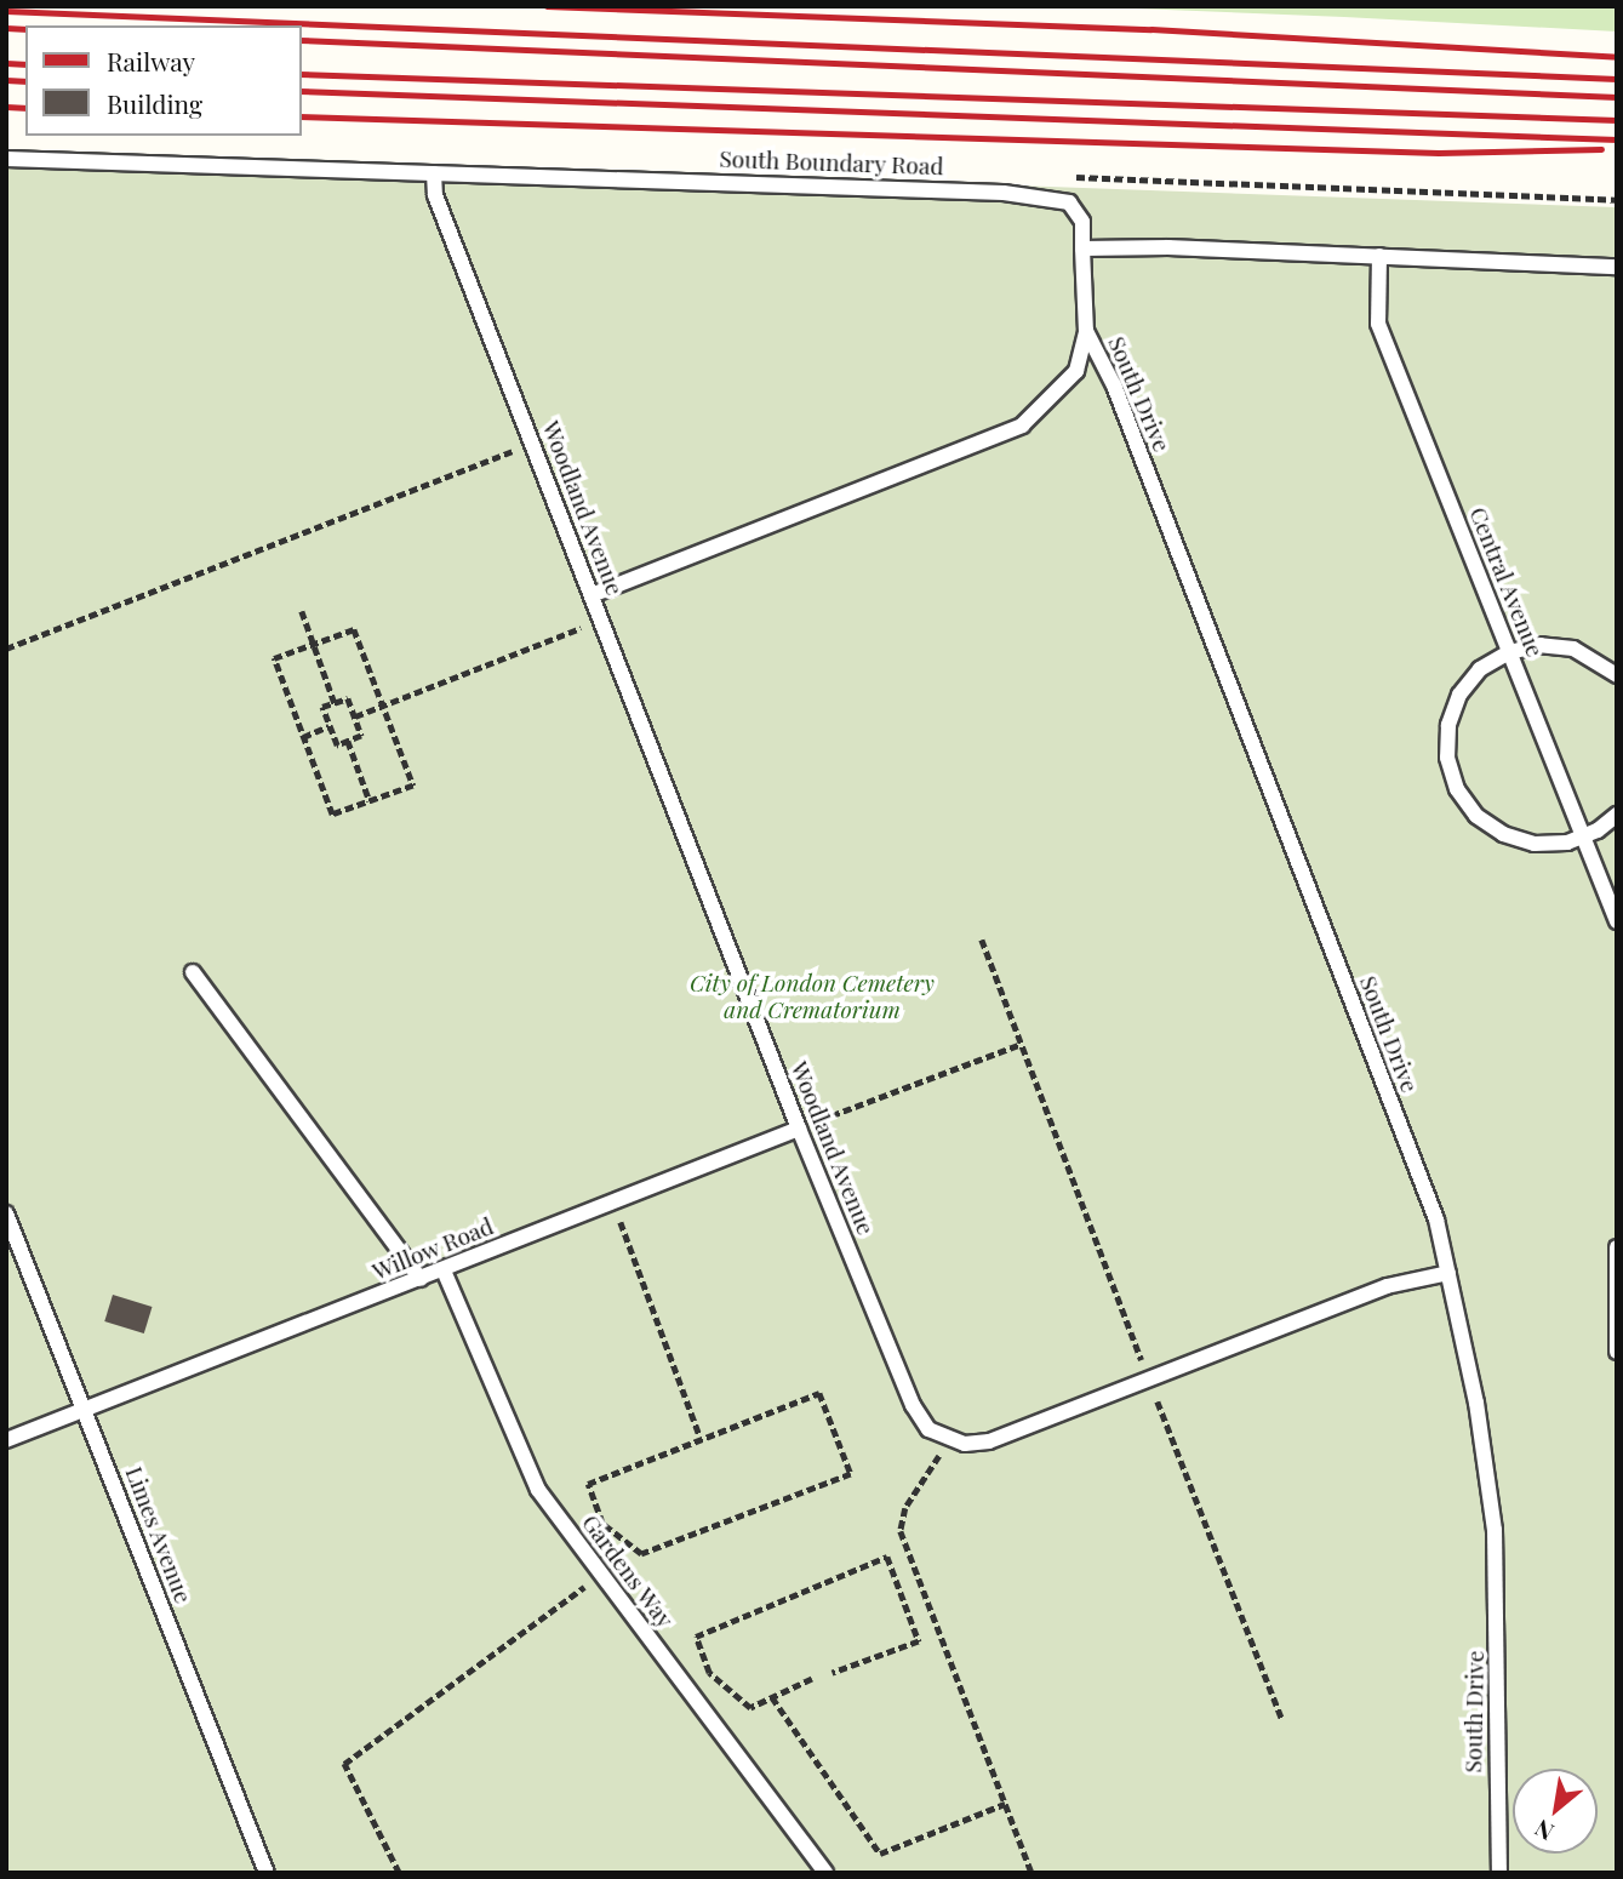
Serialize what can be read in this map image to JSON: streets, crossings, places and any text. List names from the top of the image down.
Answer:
{
  "streets": {
    "lane": [
      "South Boundary Road",
      "South Drive",
      "Woodland Avenue",
      "Central Avenue",
      "Willow Road",
      "Limes Avenue",
      "Gardens Way"
    ]
  },
  "crossings": [
    ["South Boundary Road", "South Drive"],
    ["South Boundary Road", "Woodland Avenue"],
    ["Woodland Avenue", "Willow Road"],
    ["Willow Road", "Limes Avenue"],
    ["Willow Road", "Gardens Way"]
  ],
  "parks": ["City of London Cemetery and Crematorium"],
  "legend": ["Railway", "Building"],
  "north": "bottom left"
}
